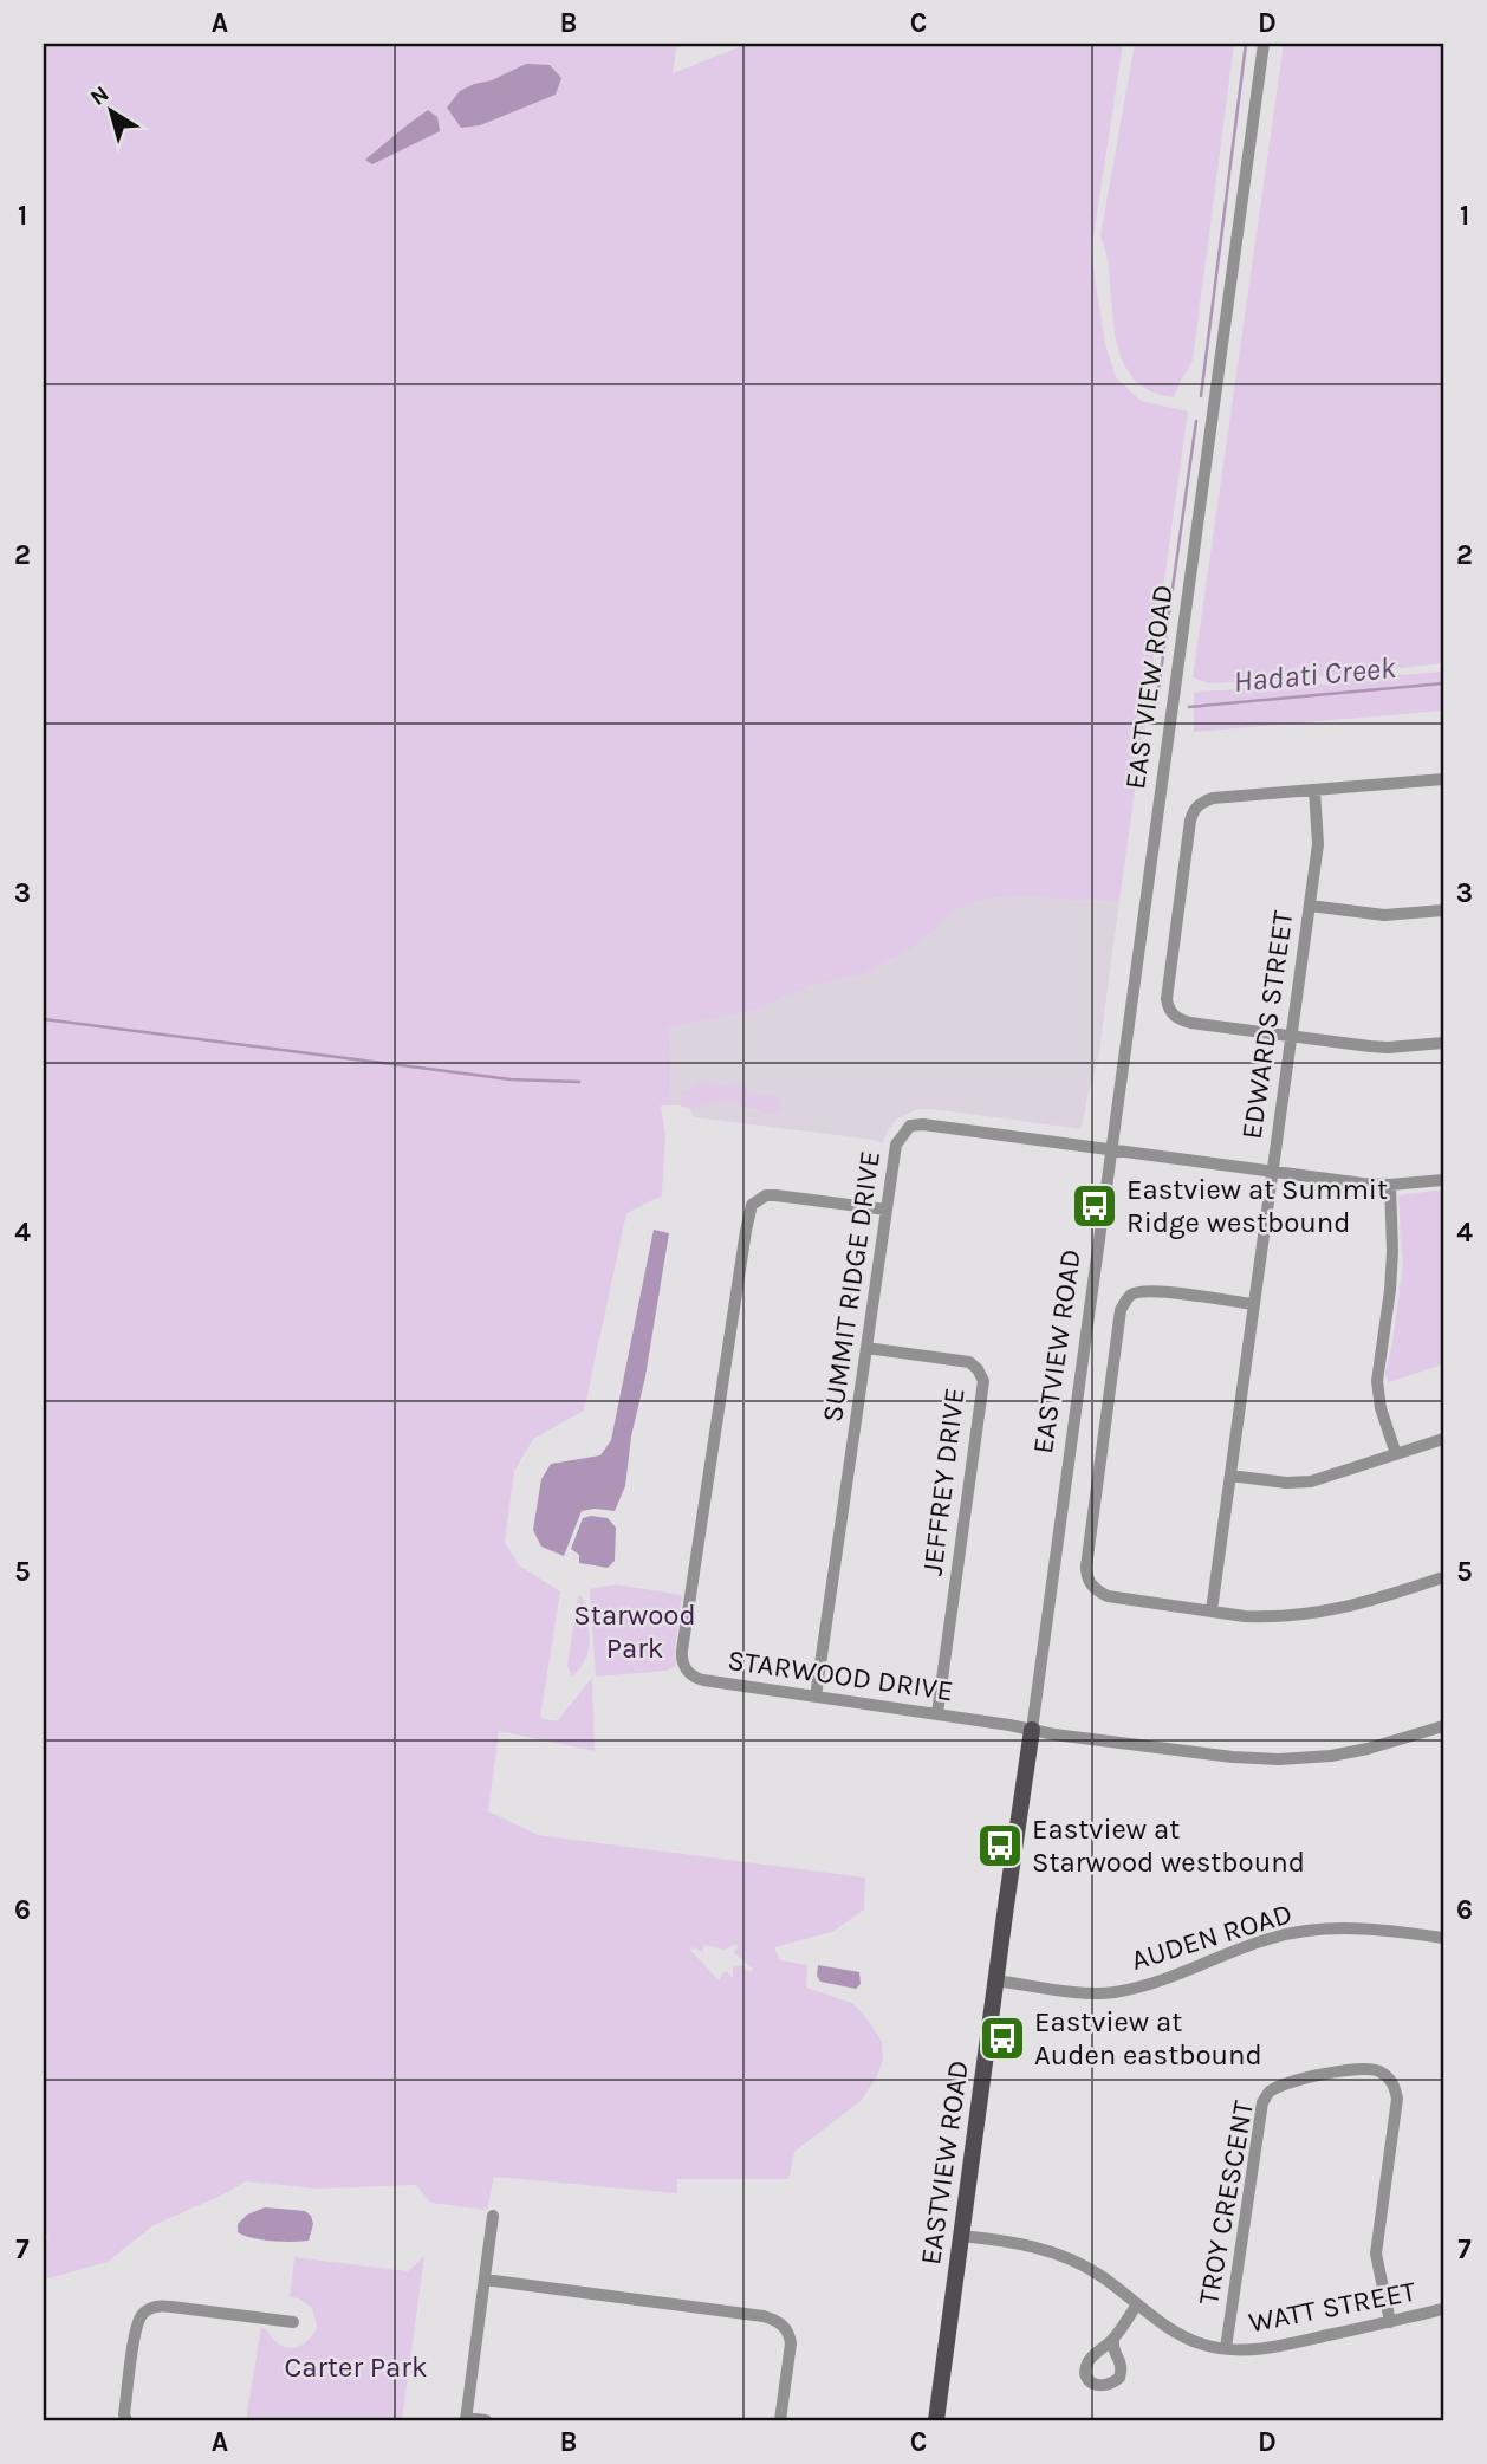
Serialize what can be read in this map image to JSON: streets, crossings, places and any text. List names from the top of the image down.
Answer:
{
  "streets": {
    "main road": ["EASTVIEW ROAD"],
    "street": [
      "EDWARDS STREET",
      "SUMMIT RIDGE DRIVE",
      "JEFFREY DRIVE",
      "STARWOOD DRIVE",
      "AUDEN ROAD",
      "TROY CRESCENT",
      "WATT STREET"
    ]
  },
  "crossings": [
    ["EASTVIEW ROAD", "SUMMIT RIDGE DRIVE"],
    ["EASTVIEW ROAD", "STARWOOD DRIVE"],
    ["EASTVIEW ROAD", "AUDEN ROAD"],
    ["EASTVIEW ROAD", "WATT STREET"],
    ["EDWARDS STREET", "SUMMIT RIDGE DRIVE"],
    ["SUMMIT RIDGE DRIVE", "JEFFREY DRIVE"],
    ["SUMMIT RIDGE DRIVE", "STARWOOD DRIVE"],
    ["JEFFREY DRIVE", "STARWOOD DRIVE"],
    ["TROY CRESCENT", "WATT STREET"]
  ],
  "water": ["Hadati Creek"],
  "parks": ["Starwood Park", "Carter Park"],
  "places": {
    "bus stop": ["Eastview at Summit Ridge westbound", "Eastview at Starwood westbound", "Eastview at Auden eastbound"]
  },
  "north": "top left",
  "grid": {
    "columns": [
      "A",
      "B",
      "C",
      "D"
    ],
    "rows": [
      "1",
      "2",
      "3",
      "4",
      "5",
      "6",
      "7"
    ]
  }
}
